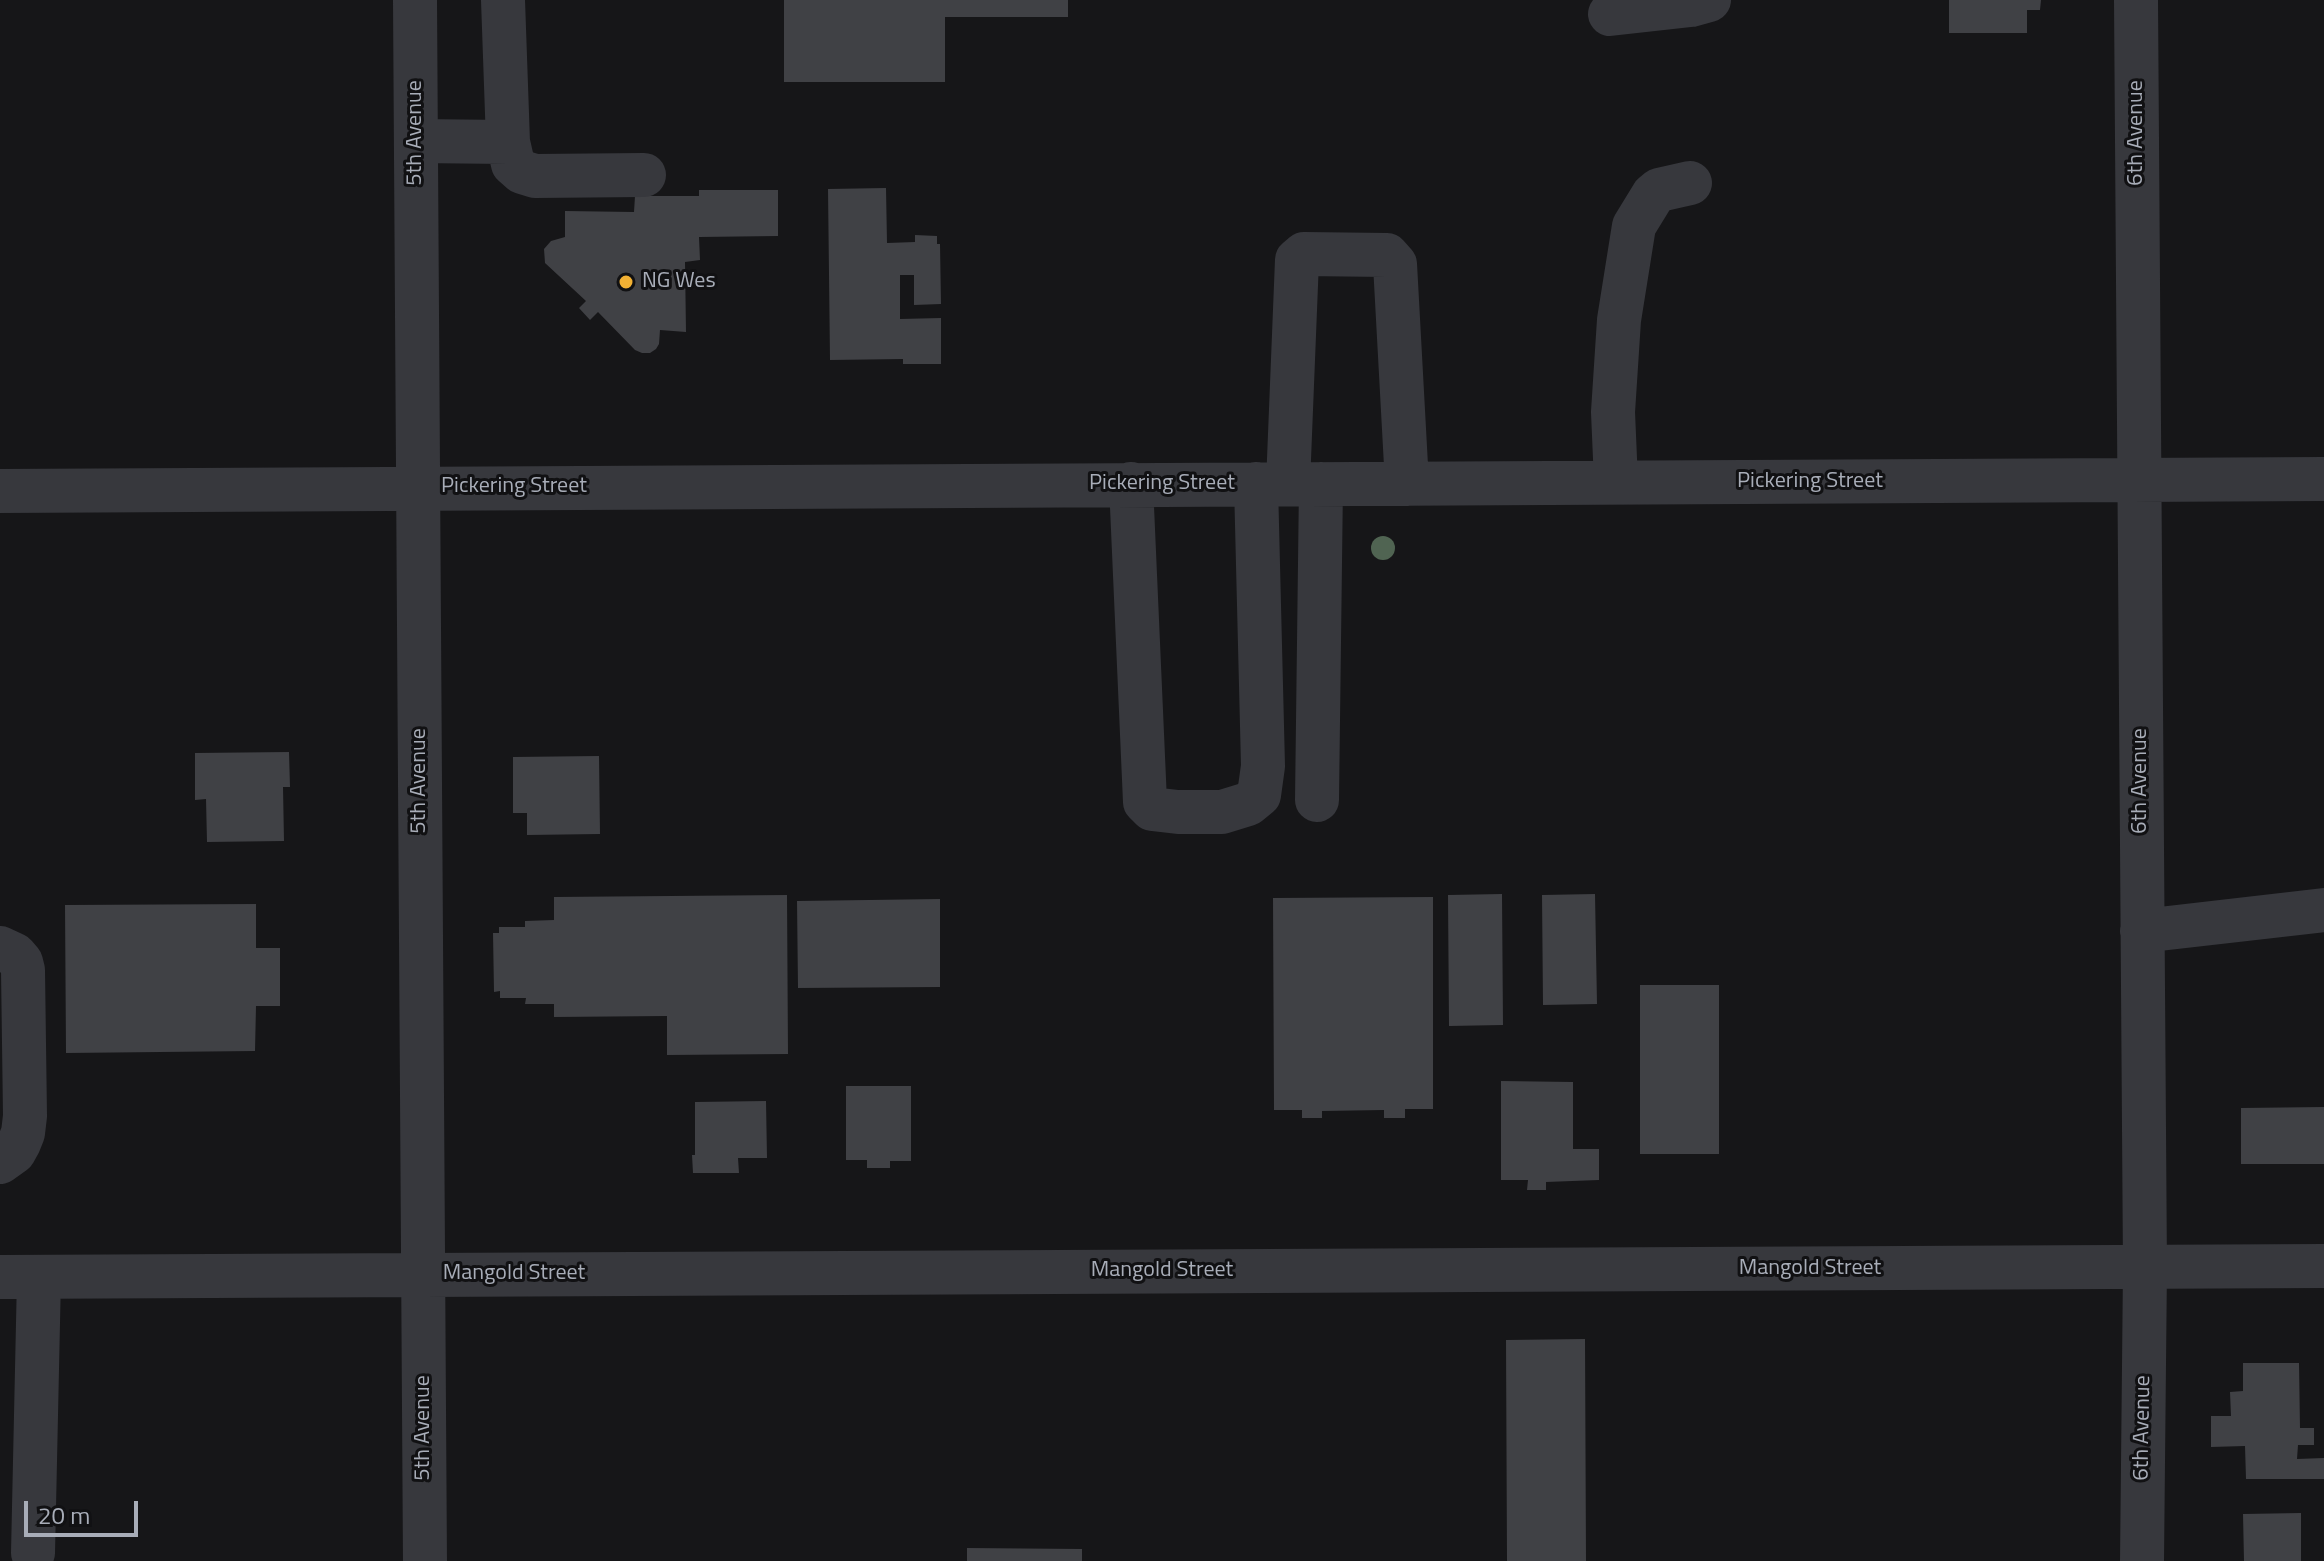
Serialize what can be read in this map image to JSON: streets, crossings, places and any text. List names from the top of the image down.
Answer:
{
  "streets": {
    "street": [
      "5th Avenue",
      "6th Avenue",
      "Pickering Street",
      "Mangold Street"
    ]
  },
  "crossings": [
    ["5th Avenue", "Pickering Street"],
    ["5th Avenue", "Mangold Street"],
    ["6th Avenue", "Pickering Street"],
    ["6th Avenue", "Mangold Street"]
  ],
  "places": ["NG Wes"],
  "scale_bar": "20 m"
}
